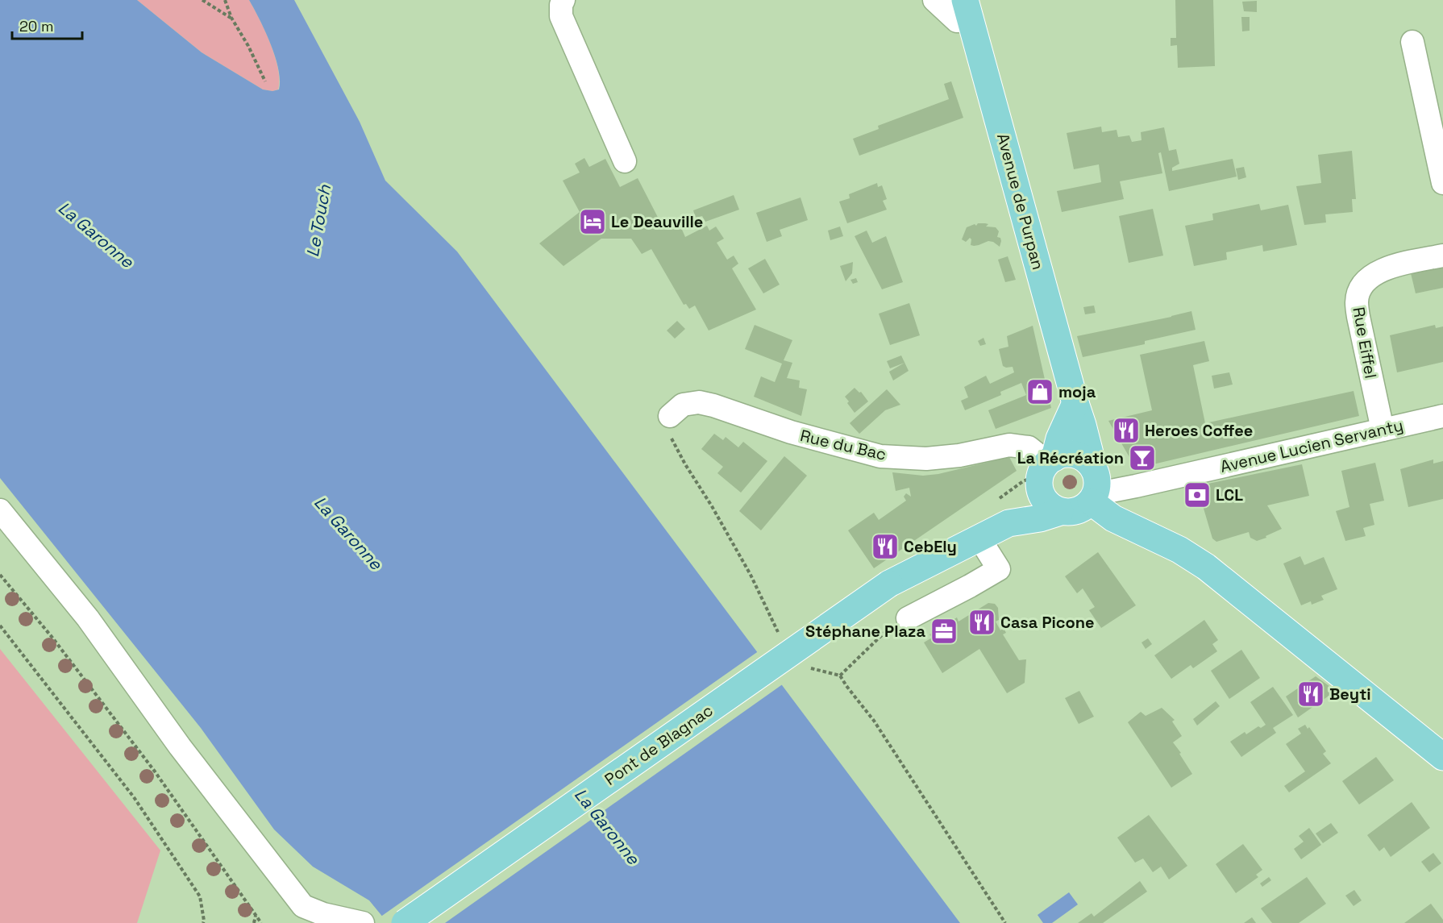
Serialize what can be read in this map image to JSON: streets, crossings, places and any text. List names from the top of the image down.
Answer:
{
  "streets": {
    "main road": ["Avenue de Purpan", "Pont de Blagnac"],
    "street": ["Rue Eiffel", "Rue du Bac", "Avenue Lucien Servanty"]
  },
  "crossings": [
    ["Avenue de Purpan", "Rue du Bac"],
    ["Avenue de Purpan", "Avenue Lucien Servanty"],
    ["Rue Eiffel", "Avenue Lucien Servanty"],
    ["Rue du Bac", "Avenue Lucien Servanty"]
  ],
  "water": ["Le Touch", "La Garonne"],
  "places": {
    "hotel": ["Le Deauville"],
    "shop": ["moja"],
    "restaurant": [
      "Heroes Coffee",
      "CebEly",
      "Casa Picone",
      "Beyti"
    ],
    "bar": ["La Récréation"],
    "bank": ["LCL"],
    "office": ["Stéphane Plaza"]
  },
  "scale_bar": "20 m"
}
